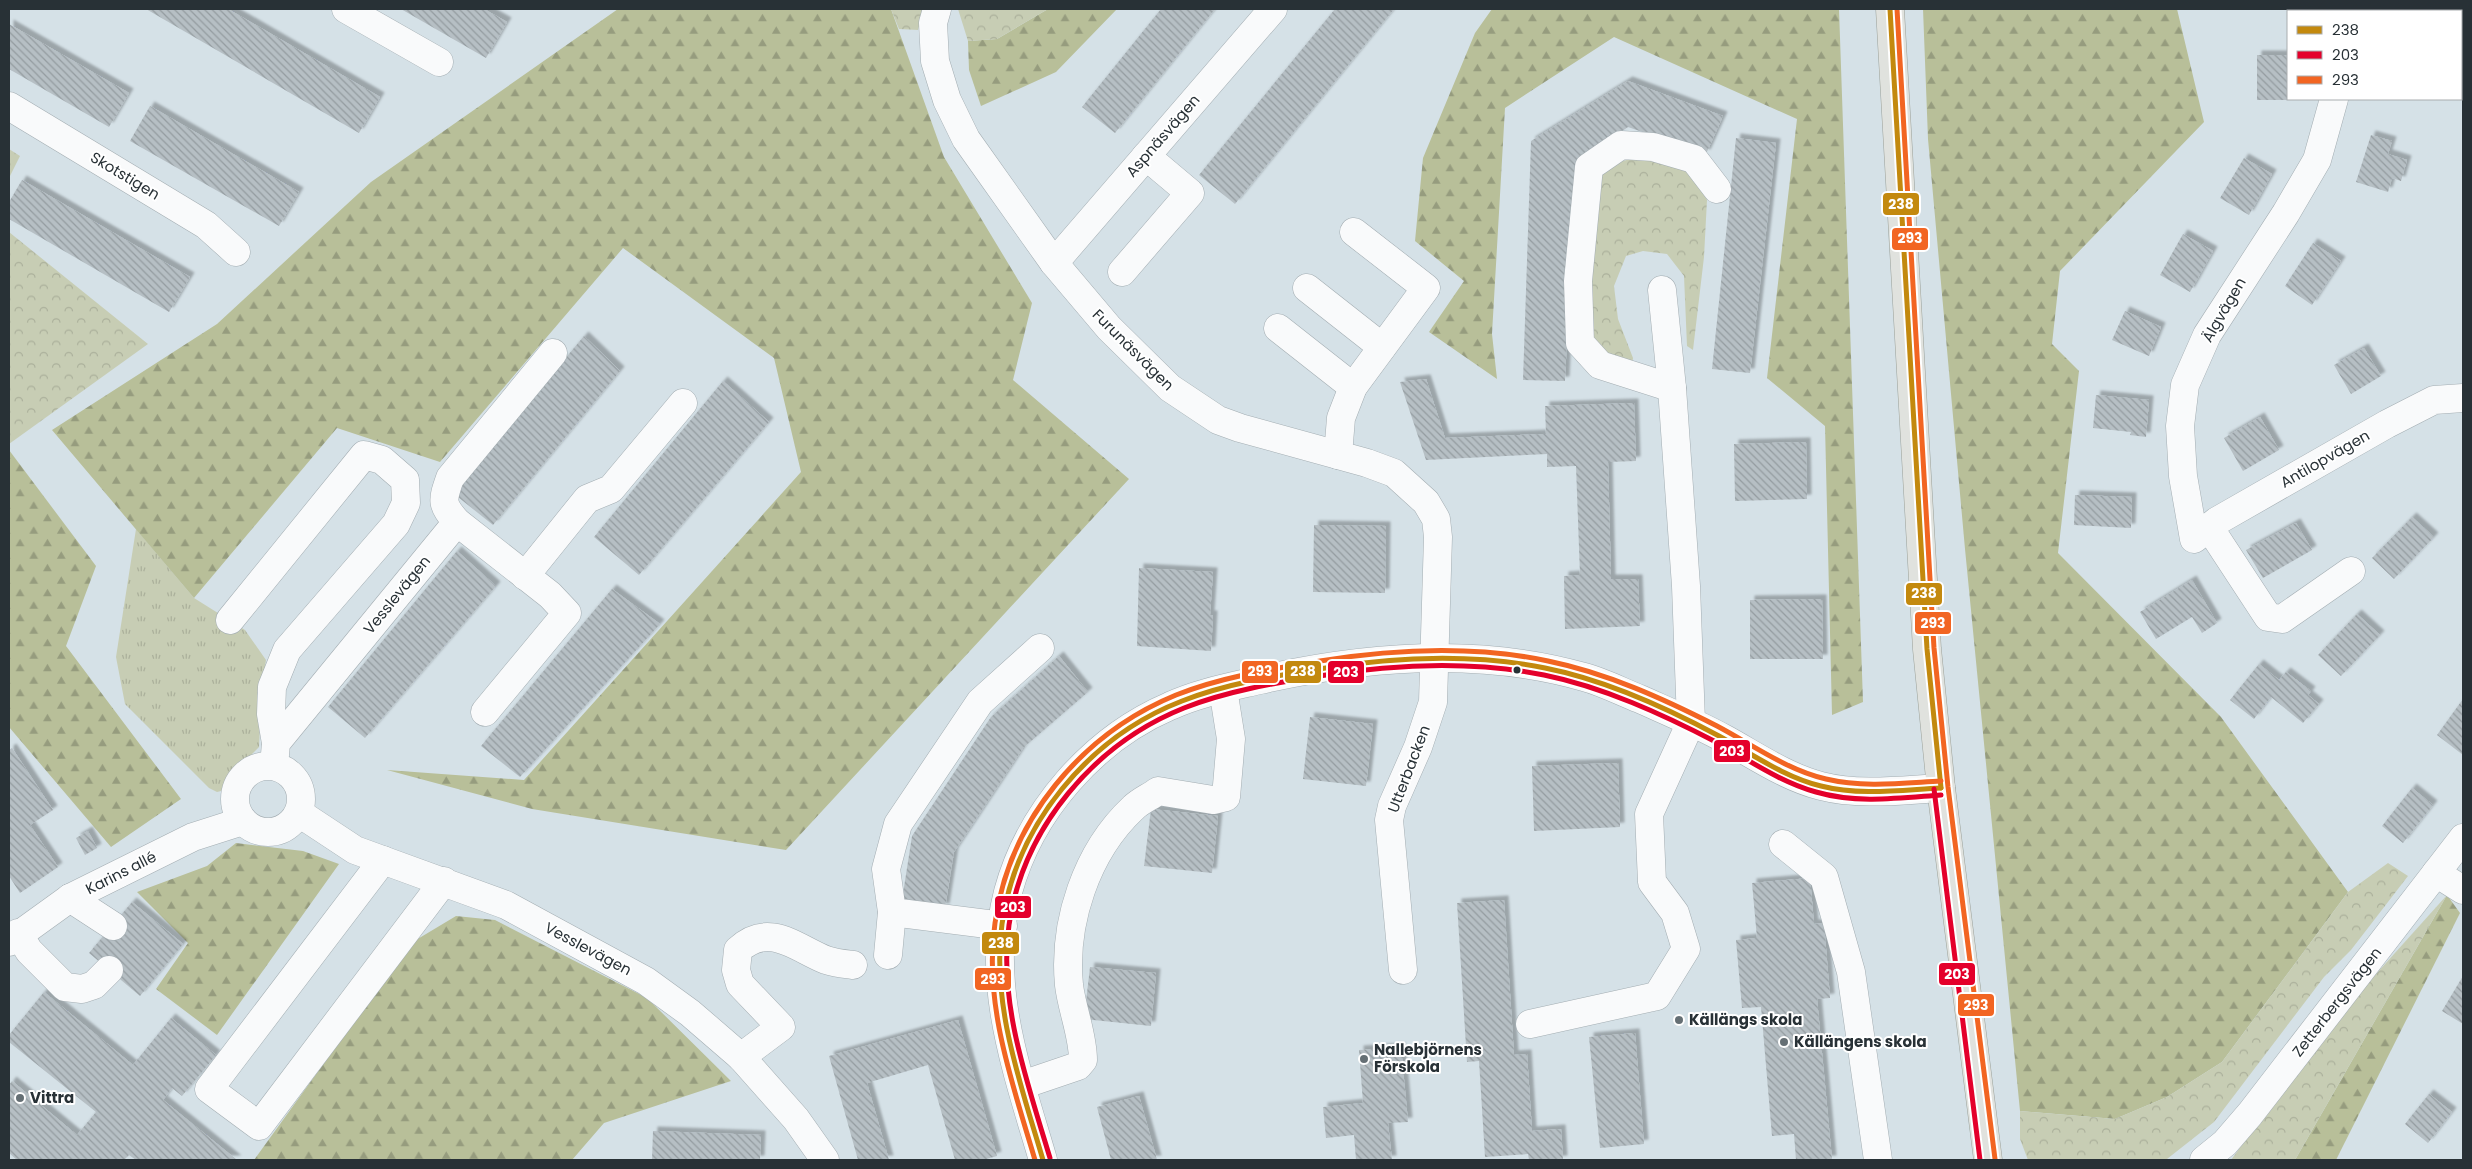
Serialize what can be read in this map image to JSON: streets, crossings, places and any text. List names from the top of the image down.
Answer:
{
  "streets": {
    "street": [
      "Aspnäsvägen",
      "Skotstigen",
      "Älgvägen",
      "Furunäsvägen",
      "Antilopvägen",
      "Vesslevägen",
      "Utterbacken",
      "Karins allé",
      "Zetterbergsvägen"
    ]
  },
  "crossings": [
    ["Aspnäsvägen", "Furunäsvägen"],
    ["Älgvägen", "Antilopvägen"],
    ["Furunäsvägen", "Utterbacken"],
    ["Vesslevägen", "Karins allé"]
  ],
  "places": [
    "Källängs skola",
    "Källängens skola",
    "Nallebjörnens Förskola",
    "Vittra"
  ],
  "lines": ["transit line 238", "transit line 293", "transit line 203"],
  "legend": ["238", "203", "293"]
}
